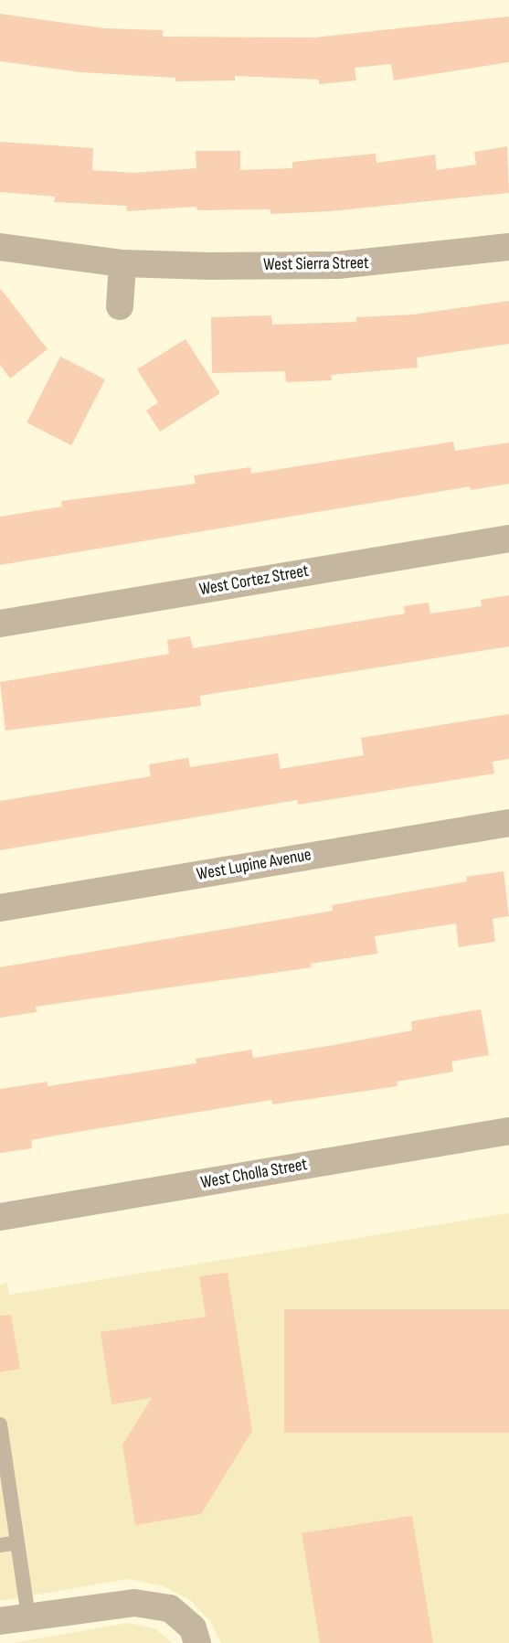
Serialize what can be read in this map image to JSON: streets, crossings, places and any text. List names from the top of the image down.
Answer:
{
  "streets": {
    "street": [
      "West Sierra Street",
      "West Cortez Street",
      "West Lupine Avenue",
      "West Cholla Street"
    ]
  }
}
